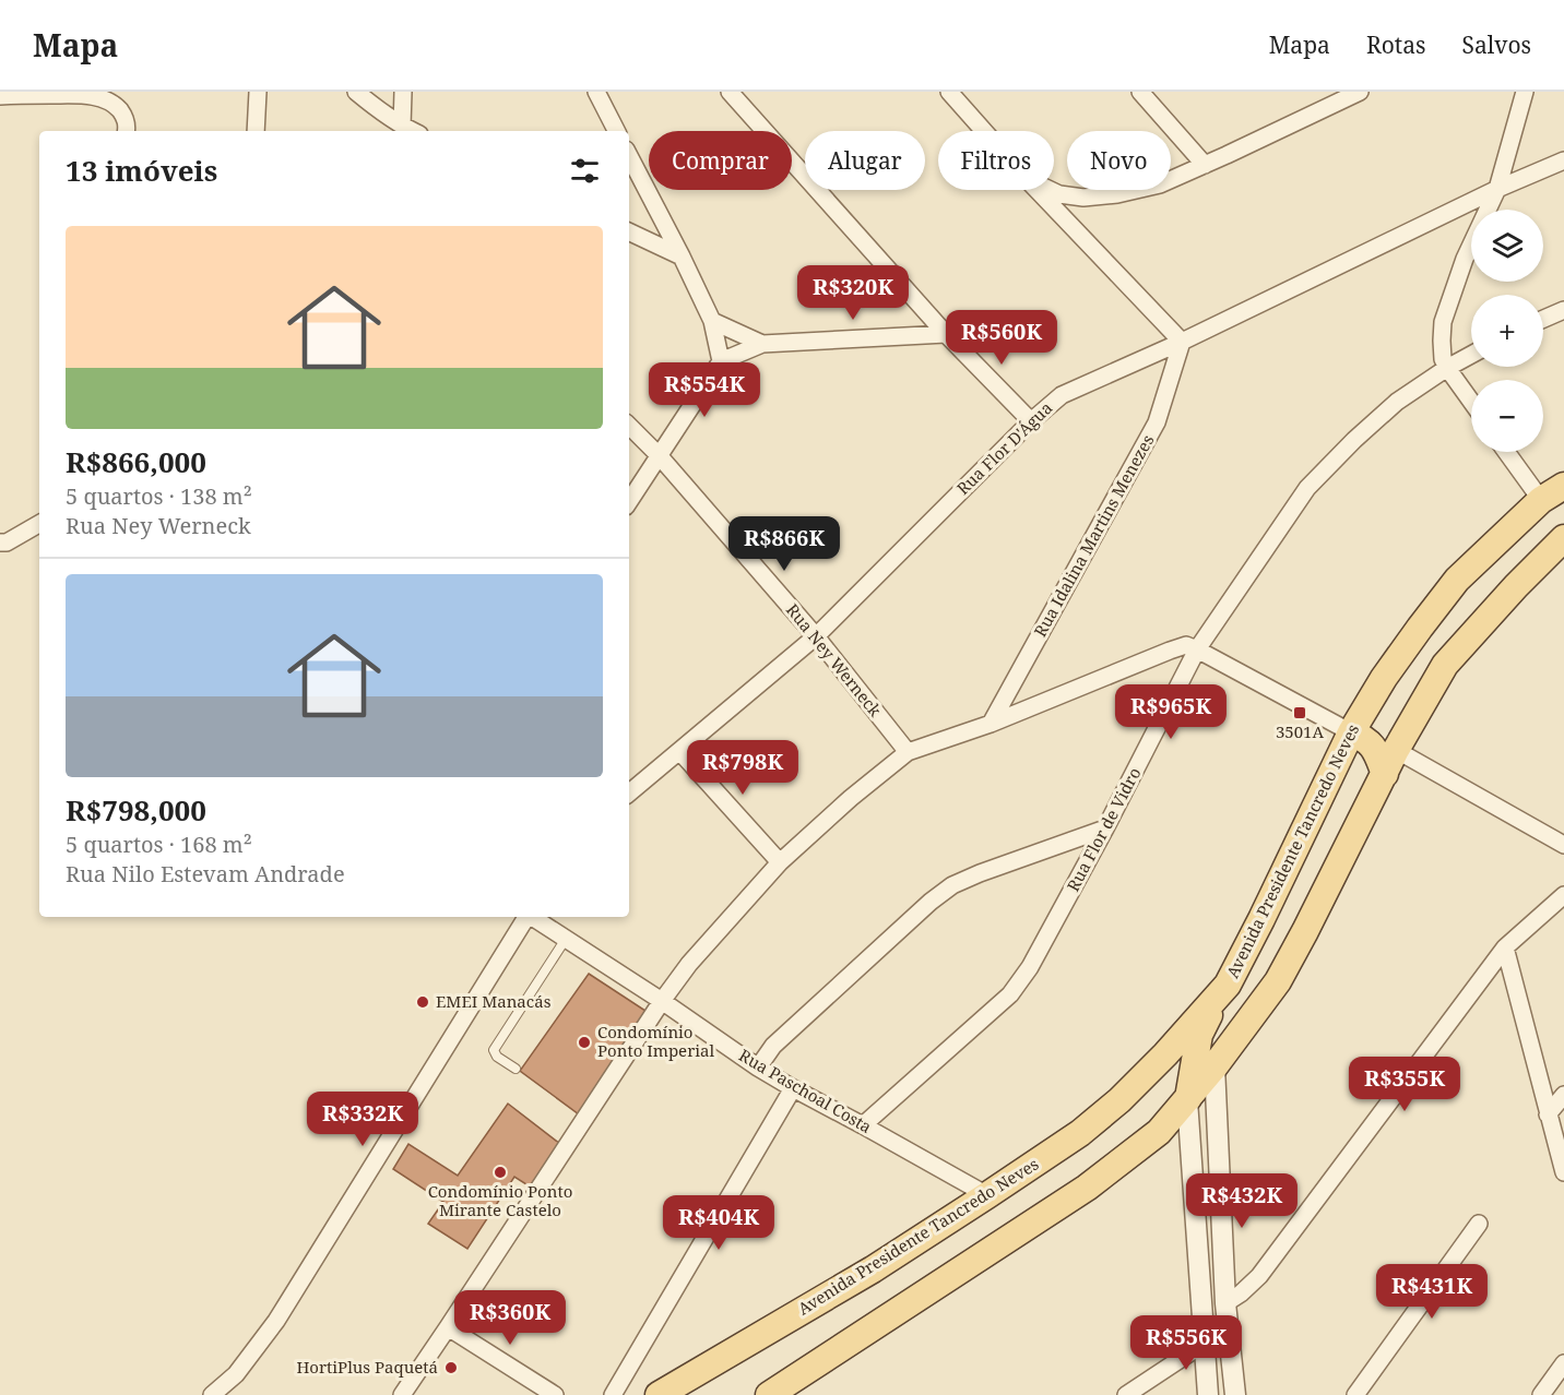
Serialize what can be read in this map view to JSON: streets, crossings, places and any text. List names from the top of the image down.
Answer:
{
  "streets": {
    "main road": ["Avenida Presidente Tancredo Neves"],
    "street": [
      "Rua Flor D'Água",
      "Rua Idalina Martins Menezes",
      "Rua Ney Werneck",
      "Rua Flor de Vidro",
      "Rua Paschoal Costa"
    ]
  },
  "crossings": [
    ["Rua Flor D'Água", "Rua Idalina Martins Menezes"],
    ["Rua Flor D'Água", "Rua Ney Werneck"],
    ["Rua Flor de Vidro", "Rua Paschoal Costa"],
    ["Avenida Presidente Tancredo Neves", "Rua Paschoal Costa"]
  ],
  "places": {
    "transit": ["3501A"],
    "other": [
      "EMEI Manacás",
      "Condomínio Ponto Imperial",
      "Condomínio Ponto Mirante Castelo",
      "HortiPlus Paquetá"
    ]
  },
  "page": {
    "header": "Mapa",
    "nav": ["Mapa", "Rotas", "Salvos"],
    "chip": [
      "Comprar",
      "Alugar",
      "Filtros",
      "Novo"
    ],
    "heading": "13 imóveis",
    "map_buttons": ["+", "−"],
    "list": [
      {
        "name": "R$866,000",
        "note": "5 quartos · 138 m² · Rua Ney Werneck"
      },
      {
        "name": "R$798,000",
        "note": "5 quartos · 168 m² · Rua Nilo Estevam Andrade"
      }
    ],
    "price": [
      "R$320K",
      "R$560K",
      "R$554K",
      "R$866K",
      "R$965K",
      "R$798K",
      "R$355K",
      "R$332K",
      "R$432K",
      "R$404K",
      "R$431K",
      "R$360K",
      "R$556K"
    ]
  }
}
